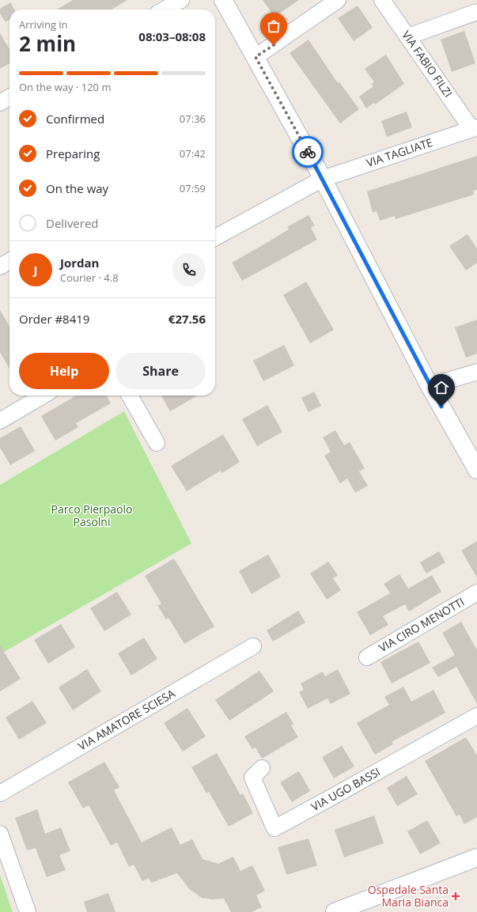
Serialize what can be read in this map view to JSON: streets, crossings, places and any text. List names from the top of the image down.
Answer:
{
  "streets": {
    "street": [
      "VIA FABIO FILZI",
      "VIA TAGLIATE",
      "VIA CIRO MENOTTI",
      "VIA AMATORE SCIESA",
      "VIA UGO BASSI"
    ]
  },
  "crossings": [
    ["VIA FABIO FILZI", "VIA TAGLIATE"]
  ],
  "parks": ["Parco Pierpaolo Pasolni"],
  "places": {
    "health": ["Ospedale Santa Maria Bianca"]
  },
  "page": {
    "heading": ["2 min", "Arriving in", "08:03–08:08"],
    "panel": [
      "Jordan",
      "Courier · 4.8",
      "Order #8419",
      "€27.56"
    ],
    "bar": "On the way · 120 m",
    "list": [
      ["Confirmed", "07:36"],
      ["Preparing", "07:42"],
      ["On the way", "07:59"],
      "Delivered"
    ],
    "round": "J",
    "buttons": ["Help", "Share"]
  }
}
